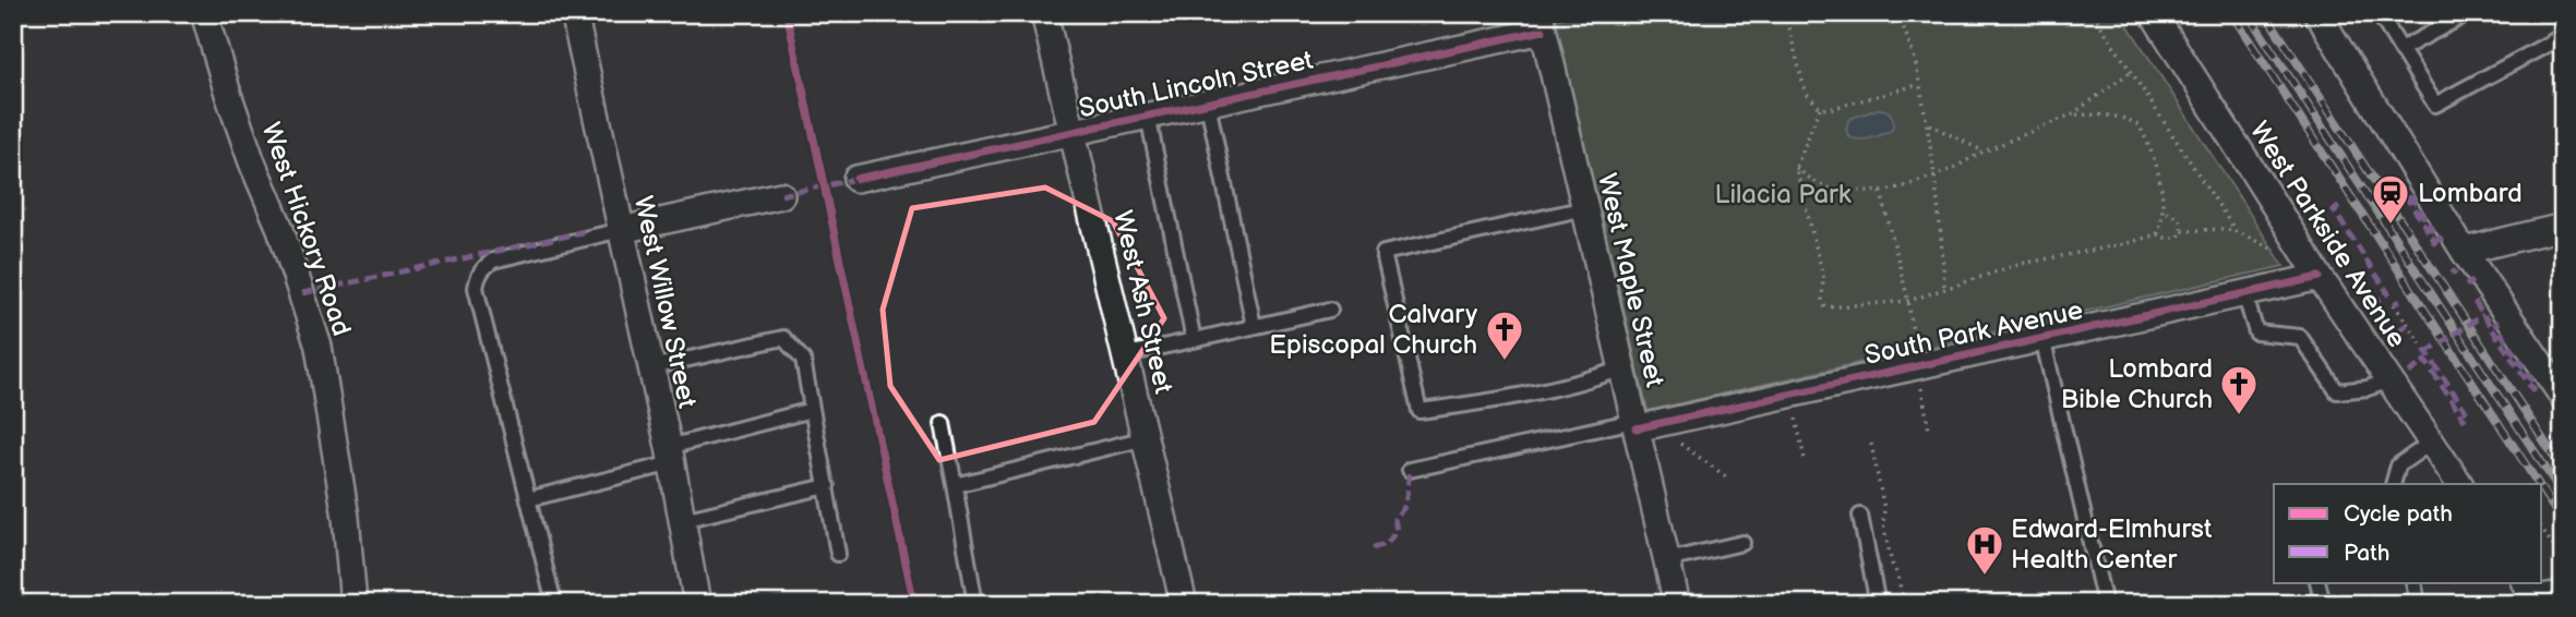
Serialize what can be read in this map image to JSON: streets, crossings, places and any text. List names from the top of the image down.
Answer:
{
  "streets": {
    "street": [
      "South Lincoln Street",
      "West Hickory Road",
      "West Parkside Avenue",
      "West Maple Street",
      "West Willow Street",
      "West Ash Street",
      "South Park Avenue"
    ]
  },
  "crossings": [
    ["South Lincoln Street", "West Maple Street"],
    ["South Lincoln Street", "West Ash Street"],
    ["West Parkside Avenue", "South Park Avenue"],
    ["West Maple Street", "South Park Avenue"]
  ],
  "parks": ["Lilacia Park"],
  "places": {
    "station": ["Lombard"],
    "church": ["Calvary Episcopal Church", "Lombard Bible Church"],
    "hospital": ["Edward-Elmhurst Health Center"]
  },
  "legend": ["Cycle path", "Path"]
}
